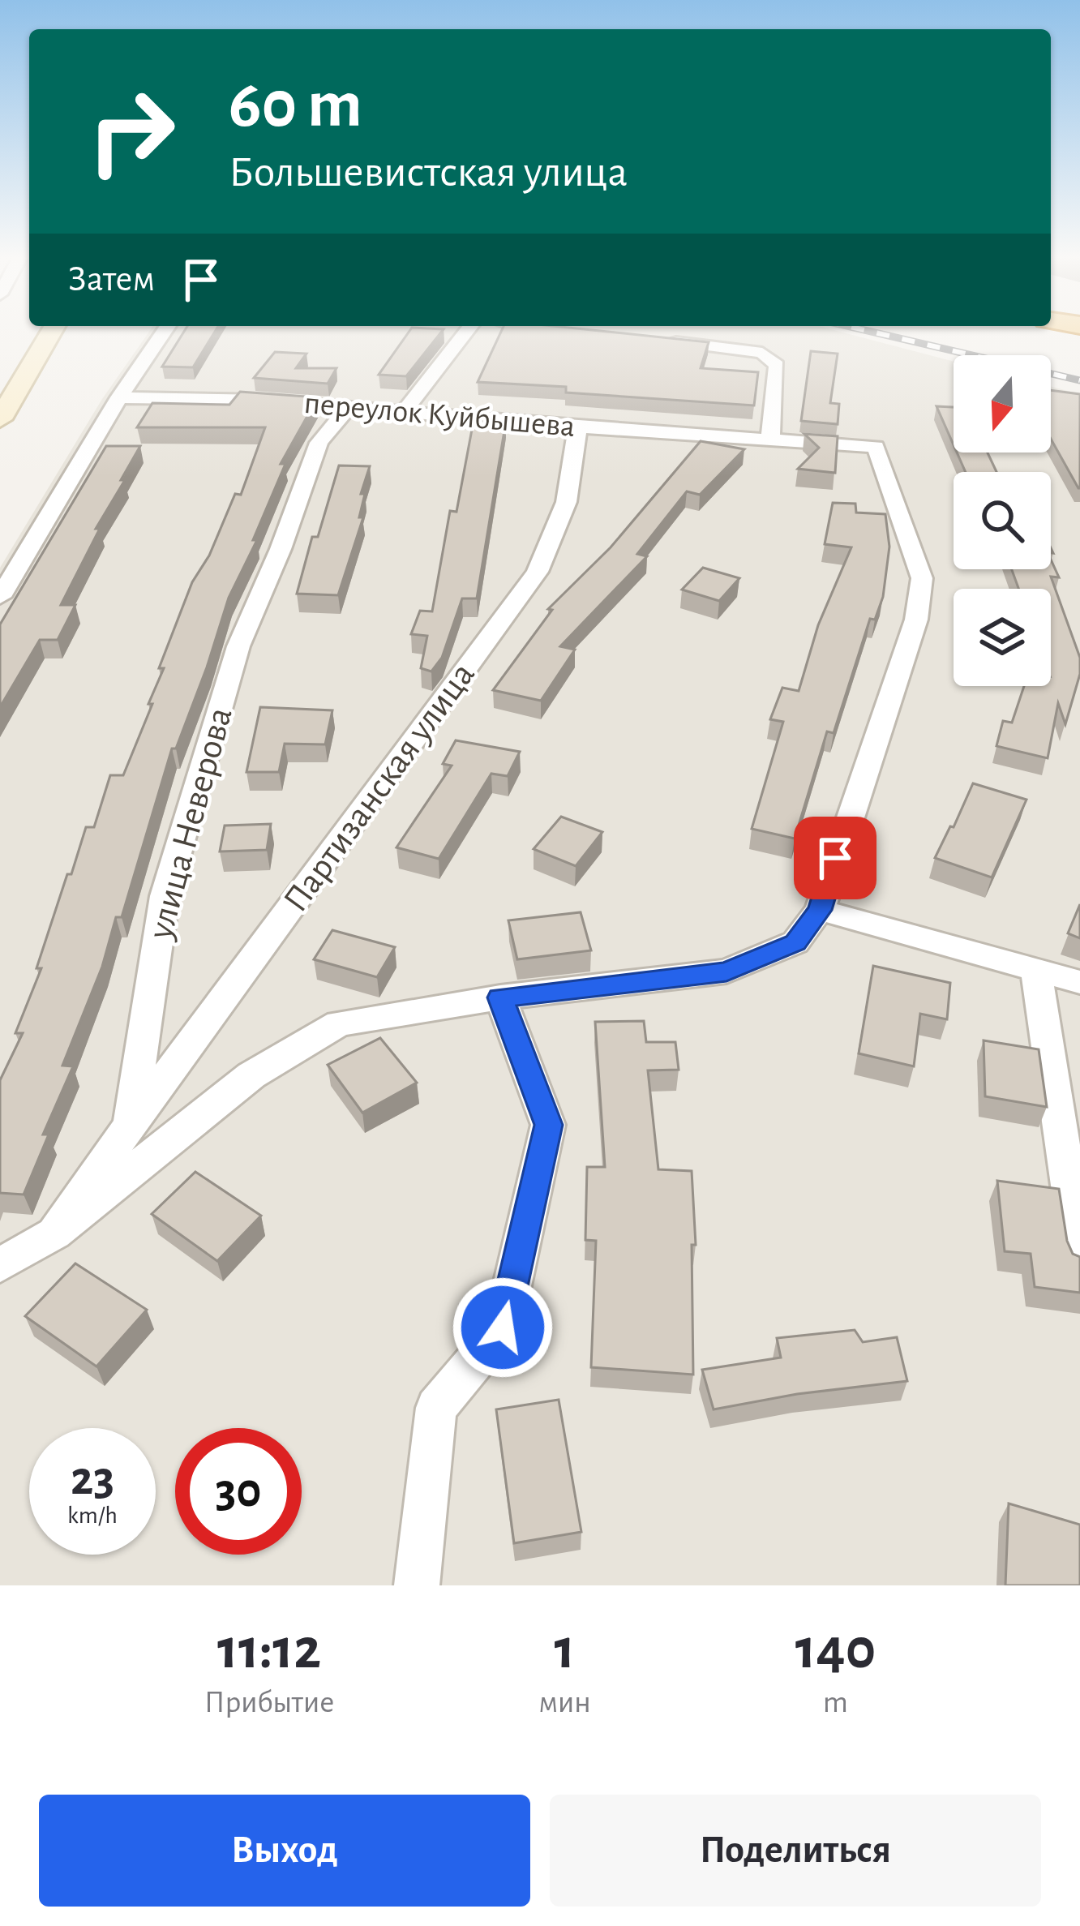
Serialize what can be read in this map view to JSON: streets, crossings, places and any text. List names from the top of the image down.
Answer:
{
  "streets": {
    "street": ["переулок Куйбышева", "Партизанская улица", "улица Неверова"]
  },
  "crossings": [
    ["переулок Куйбышева", "Партизанская улица"],
    ["переулок Куйбышева", "улица Неверова"],
    ["Партизанская улица", "улица Неверова"]
  ],
  "north": "bottom",
  "page": {
    "turn": ["60 m", "Большевистская улица"],
    "then": "Затем",
    "speed": "23 km/h",
    "limit": "30",
    "eta": [
      "11:12",
      "Прибытие",
      "1",
      "мин",
      "140",
      "m"
    ],
    "buttons": ["Выход", "Поделиться"]
  }
}
